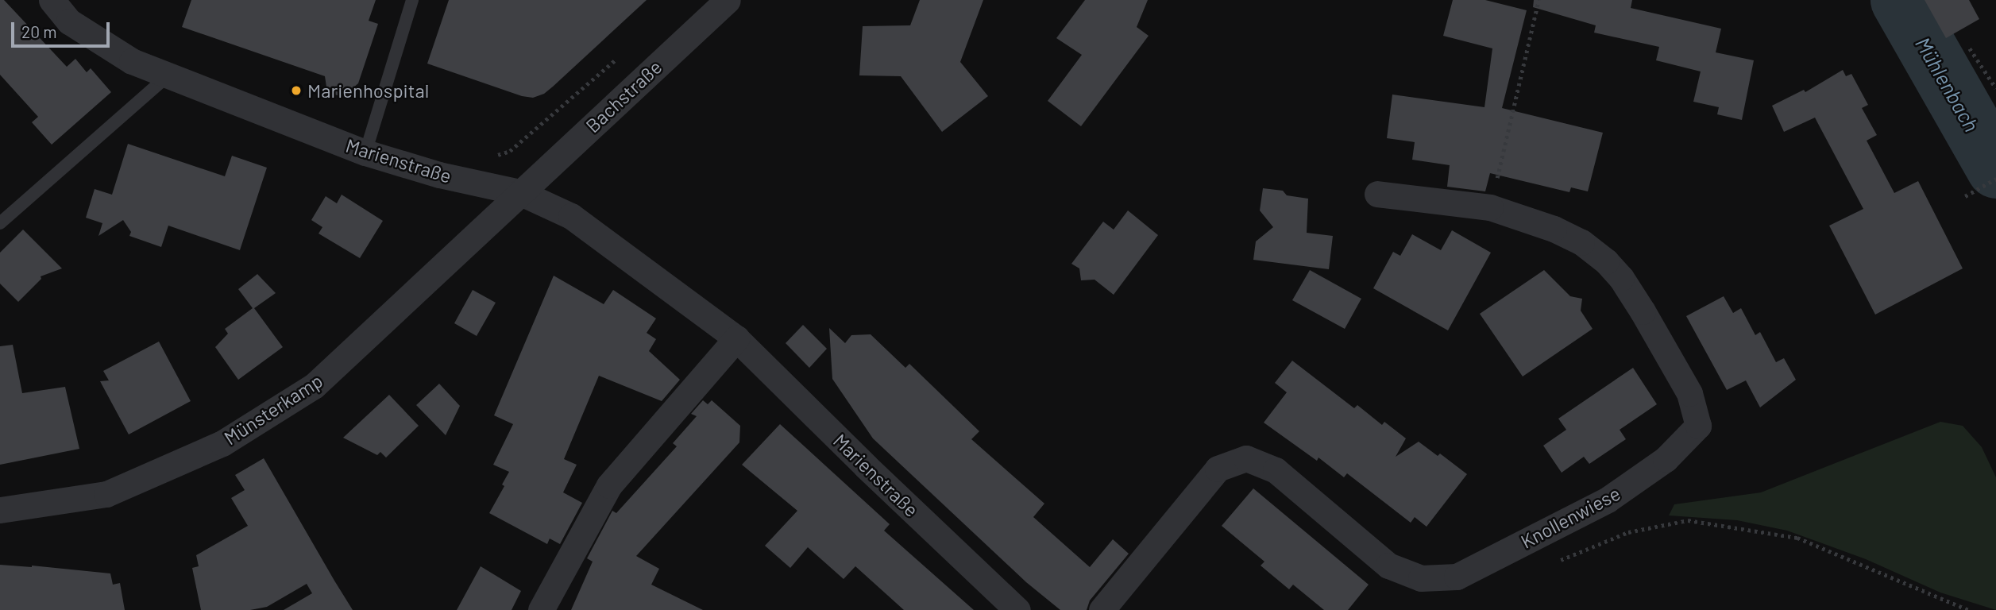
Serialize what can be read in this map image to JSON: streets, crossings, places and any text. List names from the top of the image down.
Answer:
{
  "streets": {
    "street": [
      "Bachstraße",
      "Marienstraße",
      "Münsterkamp",
      "Knollenwiese"
    ]
  },
  "crossings": [
    ["Bachstraße", "Marienstraße"],
    ["Bachstraße", "Münsterkamp"],
    ["Marienstraße", "Münsterkamp"]
  ],
  "water": ["Mühlenbach"],
  "places": ["Marienhospital"],
  "scale_bar": "20 m"
}
